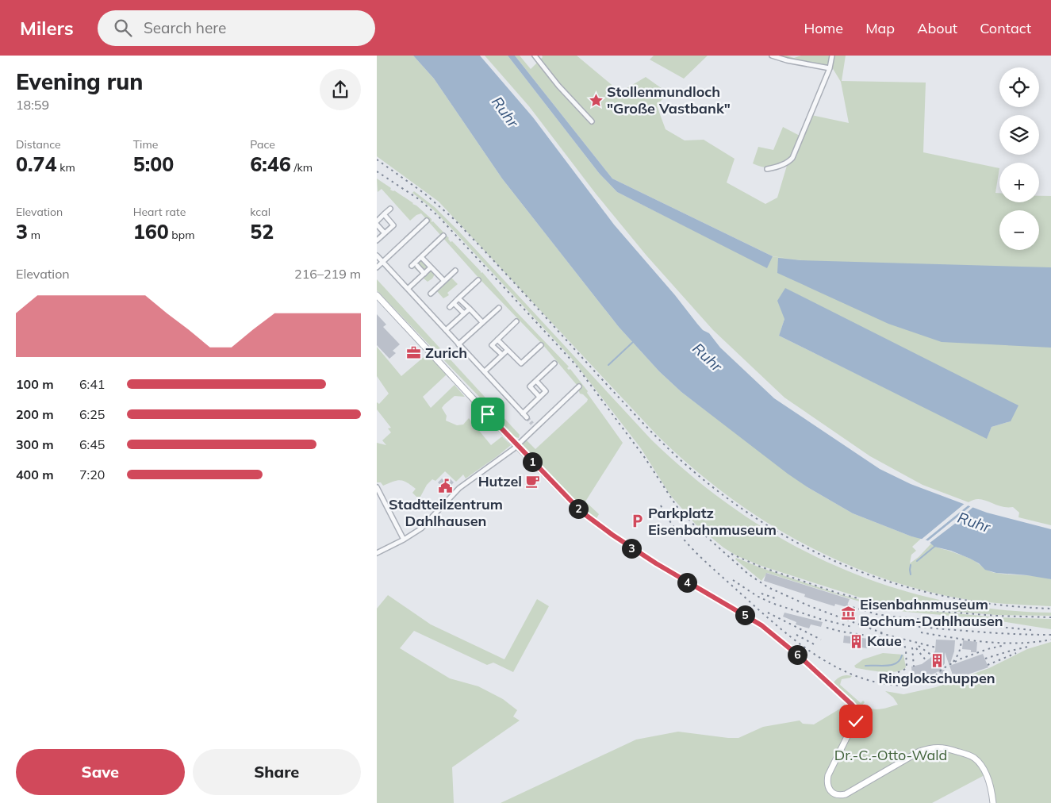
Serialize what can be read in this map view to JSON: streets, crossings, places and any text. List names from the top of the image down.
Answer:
{
  "water": ["Ruhr"],
  "parks": ["Dr.-C.-Otto-Wald"],
  "places": {
    "place": ["Stollenmundloch \"Große Vastbank\""],
    "office": ["Zurich"],
    "cafe": ["Hutzel"],
    "public building": ["Stadtteilzentrum Dahlhausen"],
    "parking": ["Parkplatz Eisenbahnmuseum"],
    "museum": ["Eisenbahnmuseum Bochum-Dahlhausen"],
    "building": ["Kaue", "Ringlokschuppen"]
  },
  "page": {
    "header": "Milers",
    "search": "Search here",
    "nav": [
      "Home",
      "Map",
      "About",
      "Contact"
    ],
    "heading": ["Evening run", "18:59"],
    "map_buttons": ["+", "−"],
    "stats": [
      ["Distance", "0.74 km"],
      ["Time", "5:00"],
      ["Pace", "6:46 /km"],
      ["Elevation", "3 m"],
      ["Heart rate", "160 bpm"],
      ["kcal", "52"]
    ],
    "chart": ["Elevation", "216–219 m"],
    "list": [
      {
        "name": "100 m",
        "note": "6:41"
      },
      {
        "name": "200 m",
        "note": "6:25"
      },
      {
        "name": "300 m",
        "note": "6:45"
      },
      {
        "name": "400 m",
        "note": "7:20"
      }
    ],
    "pins": [
      "1",
      "2",
      "3",
      "4",
      "5",
      "6"
    ],
    "buttons": ["Save", "Share"]
  }
}
